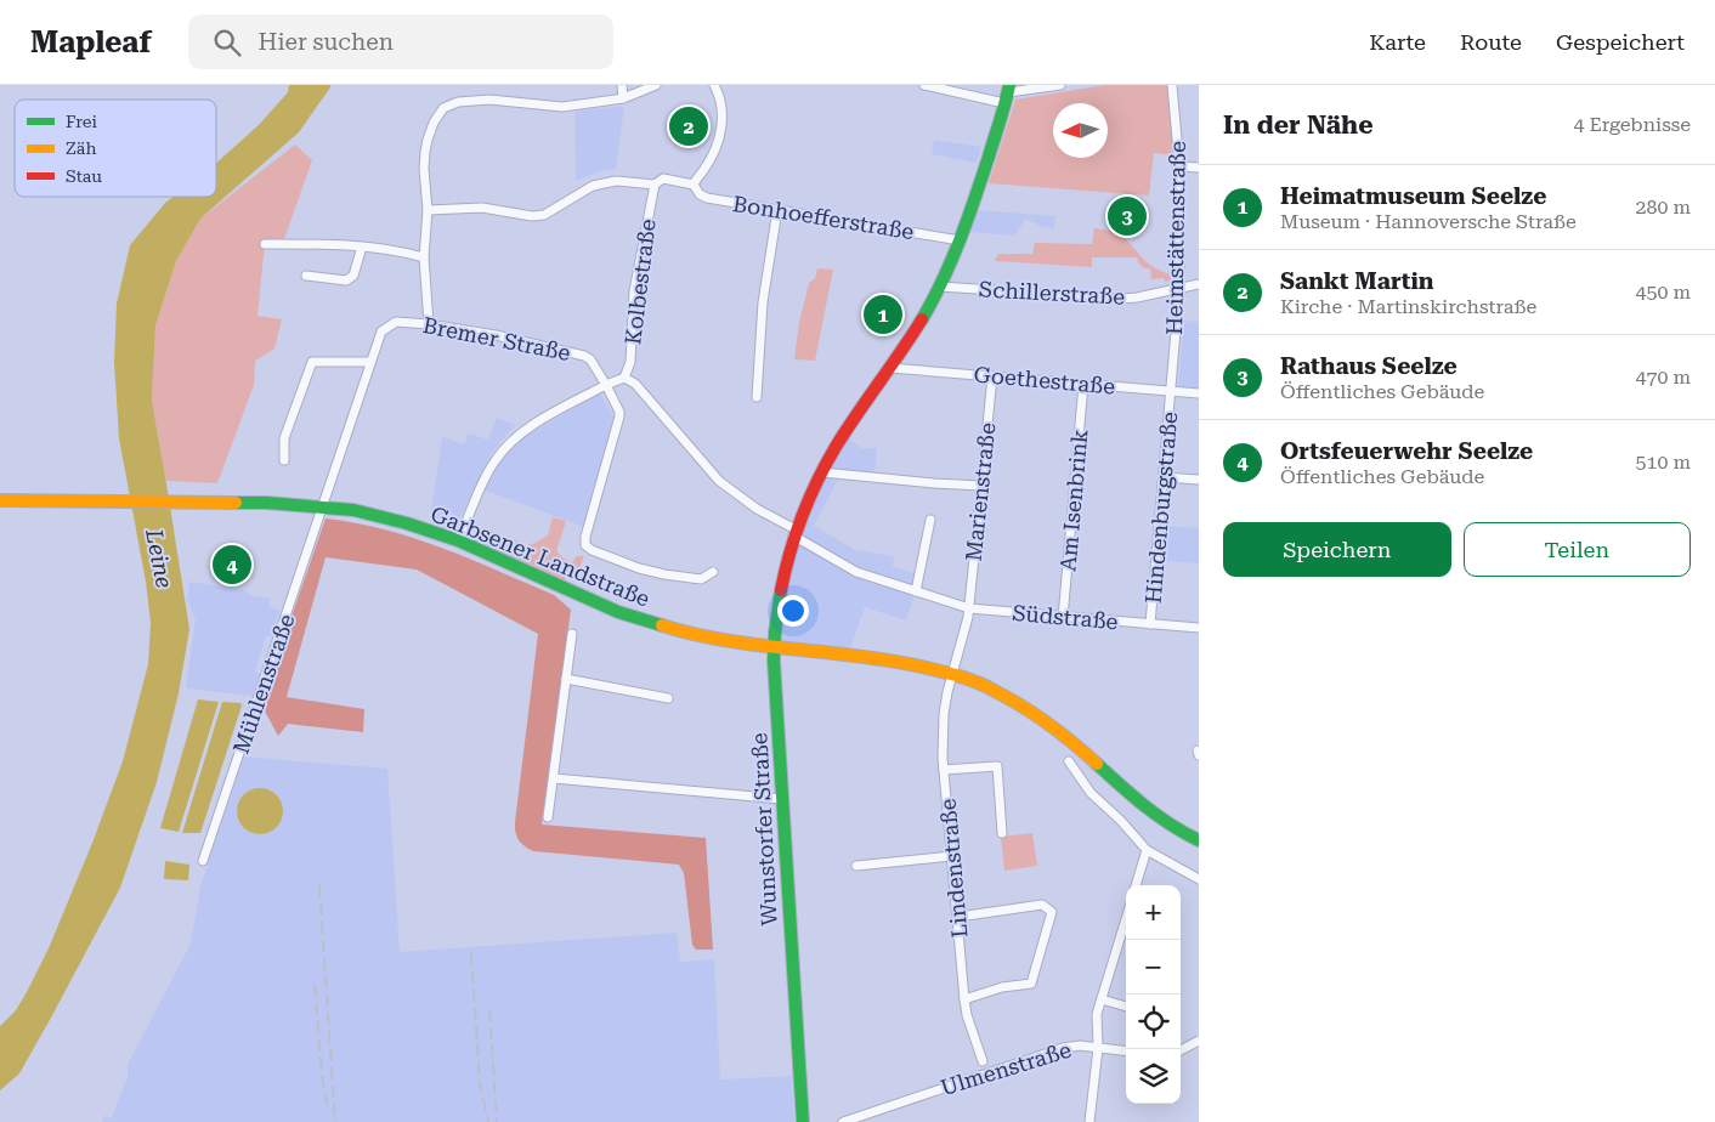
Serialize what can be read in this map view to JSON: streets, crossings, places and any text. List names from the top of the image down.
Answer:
{
  "streets": {
    "main road": ["Garbsener Landstraße", "Wunstorfer Straße"],
    "street": [
      "Bonhoefferstraße",
      "Heimstättenstraße",
      "Kolbestraße",
      "Schillerstraße",
      "Bremer Straße",
      "Goethestraße",
      "Marienstraße",
      "Am Isenbrink",
      "Hindenburgstraße",
      "Südstraße",
      "Mühlenstraße",
      "Lindenstraße",
      "Ulmenstraße"
    ]
  },
  "crossings": [
    ["Bonhoefferstraße", "Kolbestraße"],
    ["Bonhoefferstraße", "Wunstorfer Straße"],
    ["Heimstättenstraße", "Schillerstraße"],
    ["Heimstättenstraße", "Goethestraße"],
    ["Heimstättenstraße", "Hindenburgstraße"],
    ["Schillerstraße", "Wunstorfer Straße"],
    ["Bremer Straße", "Garbsener Landstraße"],
    ["Bremer Straße", "Mühlenstraße"],
    ["Goethestraße", "Marienstraße"],
    ["Goethestraße", "Am Isenbrink"],
    ["Goethestraße", "Hindenburgstraße"],
    ["Goethestraße", "Wunstorfer Straße"],
    ["Marienstraße", "Garbsener Landstraße"],
    ["Marienstraße", "Südstraße"],
    ["Marienstraße", "Lindenstraße"],
    ["Am Isenbrink", "Südstraße"],
    ["Hindenburgstraße", "Südstraße"],
    ["Garbsener Landstraße", "Mühlenstraße"],
    ["Garbsener Landstraße", "Wunstorfer Straße"],
    ["Garbsener Landstraße", "Lindenstraße"],
    ["Südstraße", "Wunstorfer Straße"]
  ],
  "water": ["Leine"],
  "legend": ["Frei", "Zäh", "Stau"],
  "north": "left",
  "page": {
    "header": "Mapleaf",
    "search": "Hier suchen",
    "nav": ["Karte", "Route", "Gespeichert"],
    "heading": ["In der Nähe", "4 Ergebnisse"],
    "pins": [
      "2",
      "3",
      "1",
      "4"
    ],
    "list": [
      {
        "mark": "1",
        "name": "Heimatmuseum Seelze",
        "note": "Museum · Hannoversche Straße",
        "value": "280 m"
      },
      {
        "mark": "2",
        "name": "Sankt Martin",
        "note": "Kirche · Martinskirchstraße",
        "value": "450 m"
      },
      {
        "mark": "3",
        "name": "Rathaus Seelze",
        "note": "Öffentliches Gebäude",
        "value": "470 m"
      },
      {
        "mark": "4",
        "name": "Ortsfeuerwehr Seelze",
        "note": "Öffentliches Gebäude",
        "value": "510 m"
      }
    ],
    "buttons": ["Speichern", "Teilen"],
    "map_buttons": ["+", "−"]
  }
}
